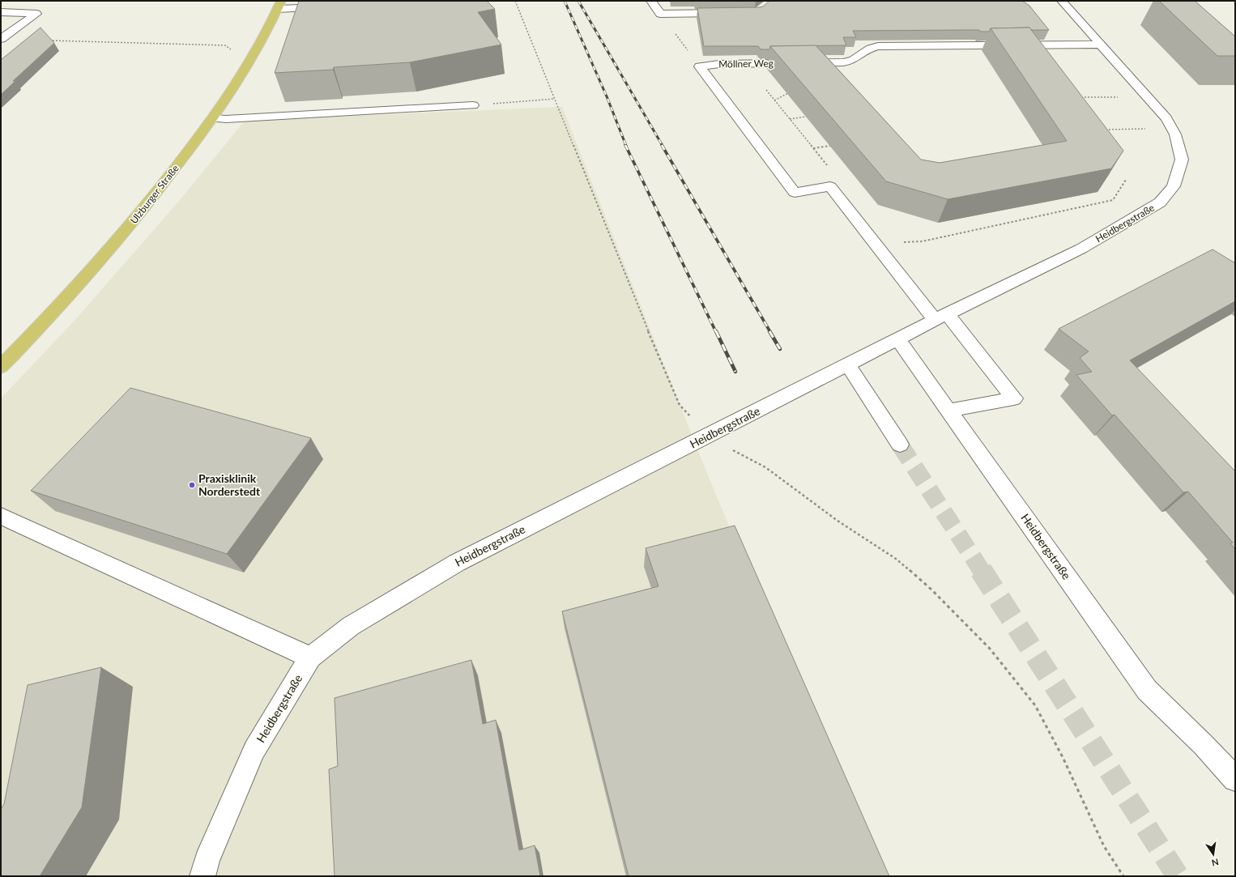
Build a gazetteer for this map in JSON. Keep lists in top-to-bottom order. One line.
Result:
{"streets":{"main road":["Ulzburger Straße"],"street":["Möllner Weg","Heidbergstraße"]},"crossings":[["Möllner Weg","Heidbergstraße"]],"places":["Praxisklinik Norderstedt"],"north":"bottom"}
